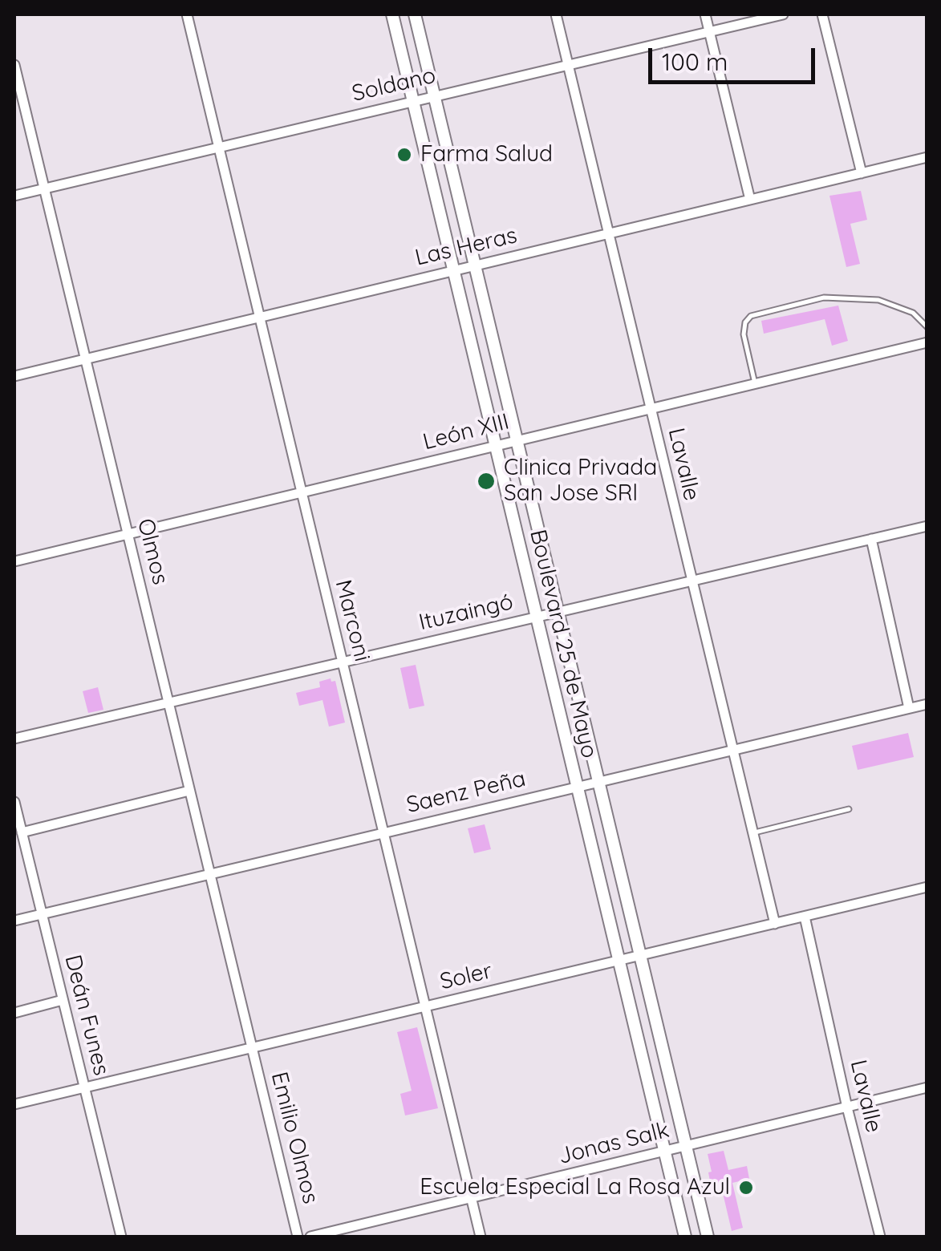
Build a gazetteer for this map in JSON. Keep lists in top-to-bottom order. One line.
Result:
{"streets":{"street":["Soldano","Las Heras","León XIII","Lavalle","Olmos","Ituzaingó","Marconi","Boulevard 25 de Mayo","Saenz Peña","Soler","Deán Funes","Emilio Olmos","Jonas Salk"]},"crossings":[["Soldano","Lavalle"],["Soldano","Olmos"],["Soldano","Marconi"],["Soldano","Boulevard 25 de Mayo"],["Las Heras","Lavalle"],["Las Heras","Olmos"],["Las Heras","Marconi"],["Las Heras","Boulevard 25 de Mayo"],["León XIII","Lavalle"],["León XIII","Olmos"],["León XIII","Marconi"],["León XIII","Boulevard 25 de Mayo"],["Lavalle","Ituzaingó"],["Lavalle","Saenz Peña"],["Lavalle","Soler"],["Lavalle","Jonas Salk"],["Olmos","Ituzaingó"],["Olmos","Saenz Peña"],["Olmos","Soler"],["Olmos","Emilio Olmos"],["Ituzaingó","Marconi"],["Ituzaingó","Boulevard 25 de Mayo"],["Marconi","Saenz Peña"],["Marconi","Soler"],["Marconi","Jonas Salk"],["Boulevard 25 de Mayo","Saenz Peña"],["Boulevard 25 de Mayo","Soler"],["Boulevard 25 de Mayo","Jonas Salk"],["Saenz Peña","Deán Funes"],["Soler","Deán Funes"],["Soler","Emilio Olmos"]],"places":["Farma Salud","Clinica Privada San Jose SRl","Escuela Especial La Rosa Azul"],"scale_bar":"100 m"}
